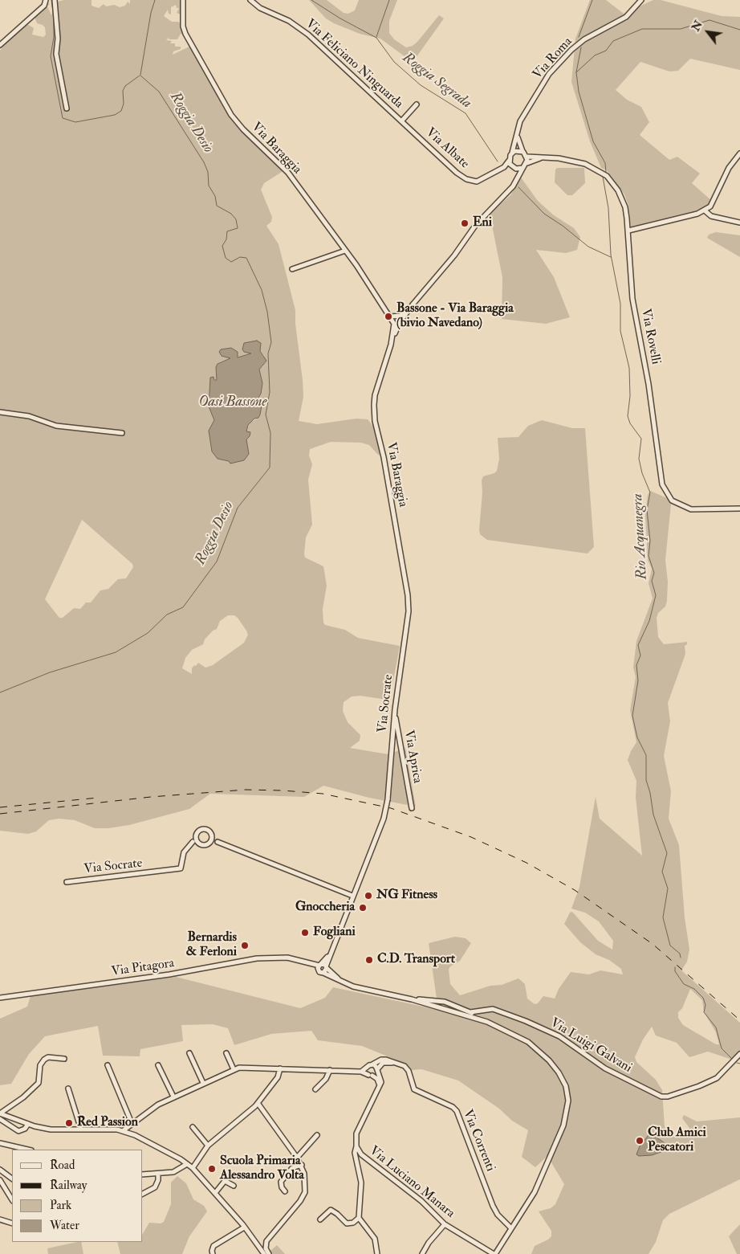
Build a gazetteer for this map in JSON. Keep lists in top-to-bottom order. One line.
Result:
{"streets":{"street":["Via Roma","Via Feliciano Ninguarda","Via Baraggia","Via Albate","Via Rovelli","Via Socrate","Via Aprica","Via Pitagora","Via Luigi Galvani","Via Correnti","Via Luciano Manara"]},"crossings":[["Via Roma","Via Baraggia"],["Via Roma","Via Albate"],["Via Roma","Via Rovelli"],["Via Feliciano Ninguarda","Via Albate"],["Via Baraggia","Via Albate"],["Via Baraggia","Via Rovelli"],["Via Baraggia","Via Socrate"],["Via Albate","Via Rovelli"],["Via Socrate","Via Aprica"]],"water":["Roggia Segrada","Roggia Desio","Oasi Bassone","Rio Acquanegra"],"places":["Eni","Bassone - Via Baraggia (bivio Navedano)","NG Fitness","Gnoccheria","Fogliani","Bernardis & Ferloni","C.D. Transport","Red Passion","Club Amici Pescatori","Scuola Primaria Alessandro Volta"],"legend":["Road","Railway","Park","Water"],"north":"top left"}
